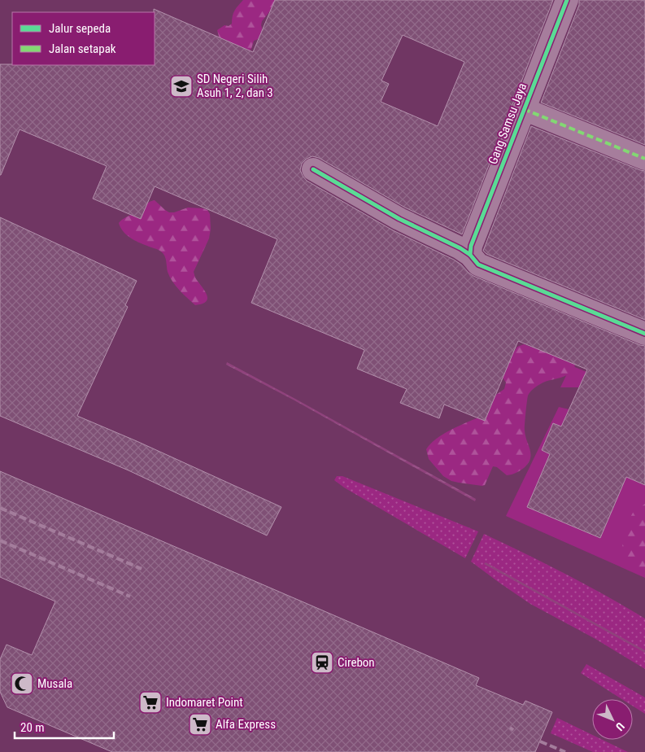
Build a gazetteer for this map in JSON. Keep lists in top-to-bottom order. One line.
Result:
{"streets":{"street":["Gang Samsu Jaya"]},"places":{"school or university":["SD Negeri Silih Asuh 1, 2, dan 3"],"station":["Cirebon"],"mosque":["Musala"],"supermarket":["Indomaret Point","Alfa Express"]},"legend":["Jalur sepeda","Jalan setapak"],"scale_bar":"20 m","north":"bottom right"}
